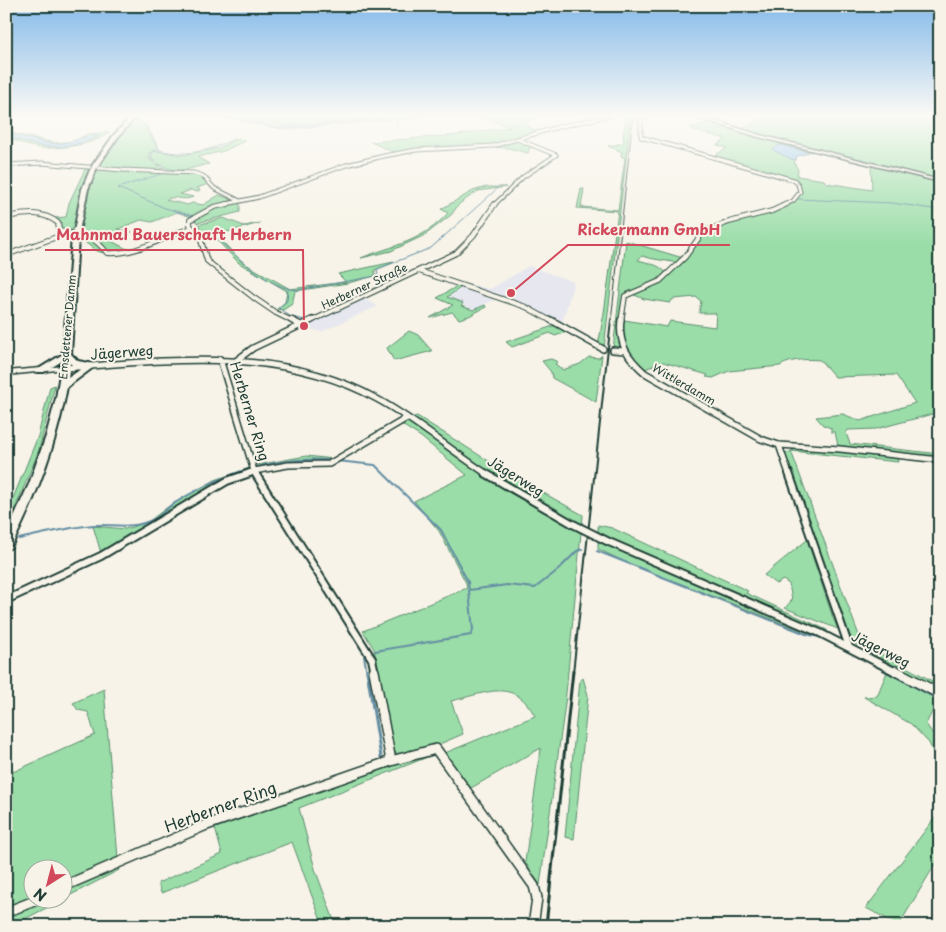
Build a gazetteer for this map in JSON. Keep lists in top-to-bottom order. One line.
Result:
{"streets":{"main road":["Emsdettener Damm"],"street":["Herberner Straße","Jägerweg","Wittlerdamm","Herberner Ring"]},"crossings":[["Herberner Straße","Jägerweg"],["Emsdettener Damm","Jägerweg"],["Jägerweg","Herberner Ring"]],"places":["Rickermann GmbH","Mahnmal Bauerschaft Herbern"],"north":"bottom left"}
